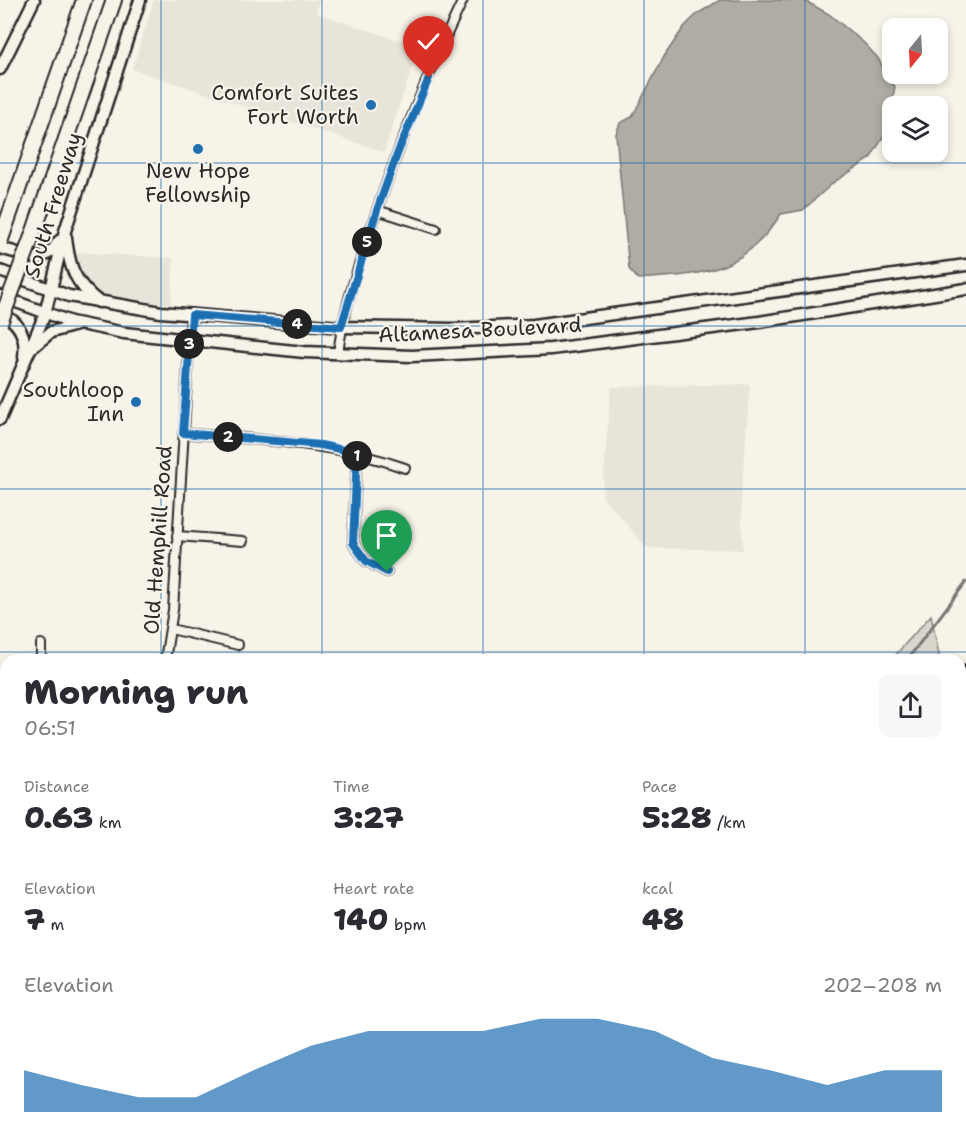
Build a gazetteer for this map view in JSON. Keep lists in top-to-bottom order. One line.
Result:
{"streets":{"highway":["South Freeway"],"main road":["Altamesa Boulevard"],"street":["Old Hemphill Road"]},"crossings":[["South Freeway","Altamesa Boulevard"],["Altamesa Boulevard","Old Hemphill Road"]],"places":["Comfort Suites Fort Worth","New Hope Fellowship","Southloop Inn"],"north":"bottom","page":{"pins":["5","4","3","2","1"],"heading":["Morning run","06:51"],"stats":[["Distance","0.63 km"],["Time","3:27"],["Pace","5:28 /km"],["Elevation","7 m"],["Heart rate","140 bpm"],["kcal","48"]],"chart":["Elevation","202–208 m"]}}
